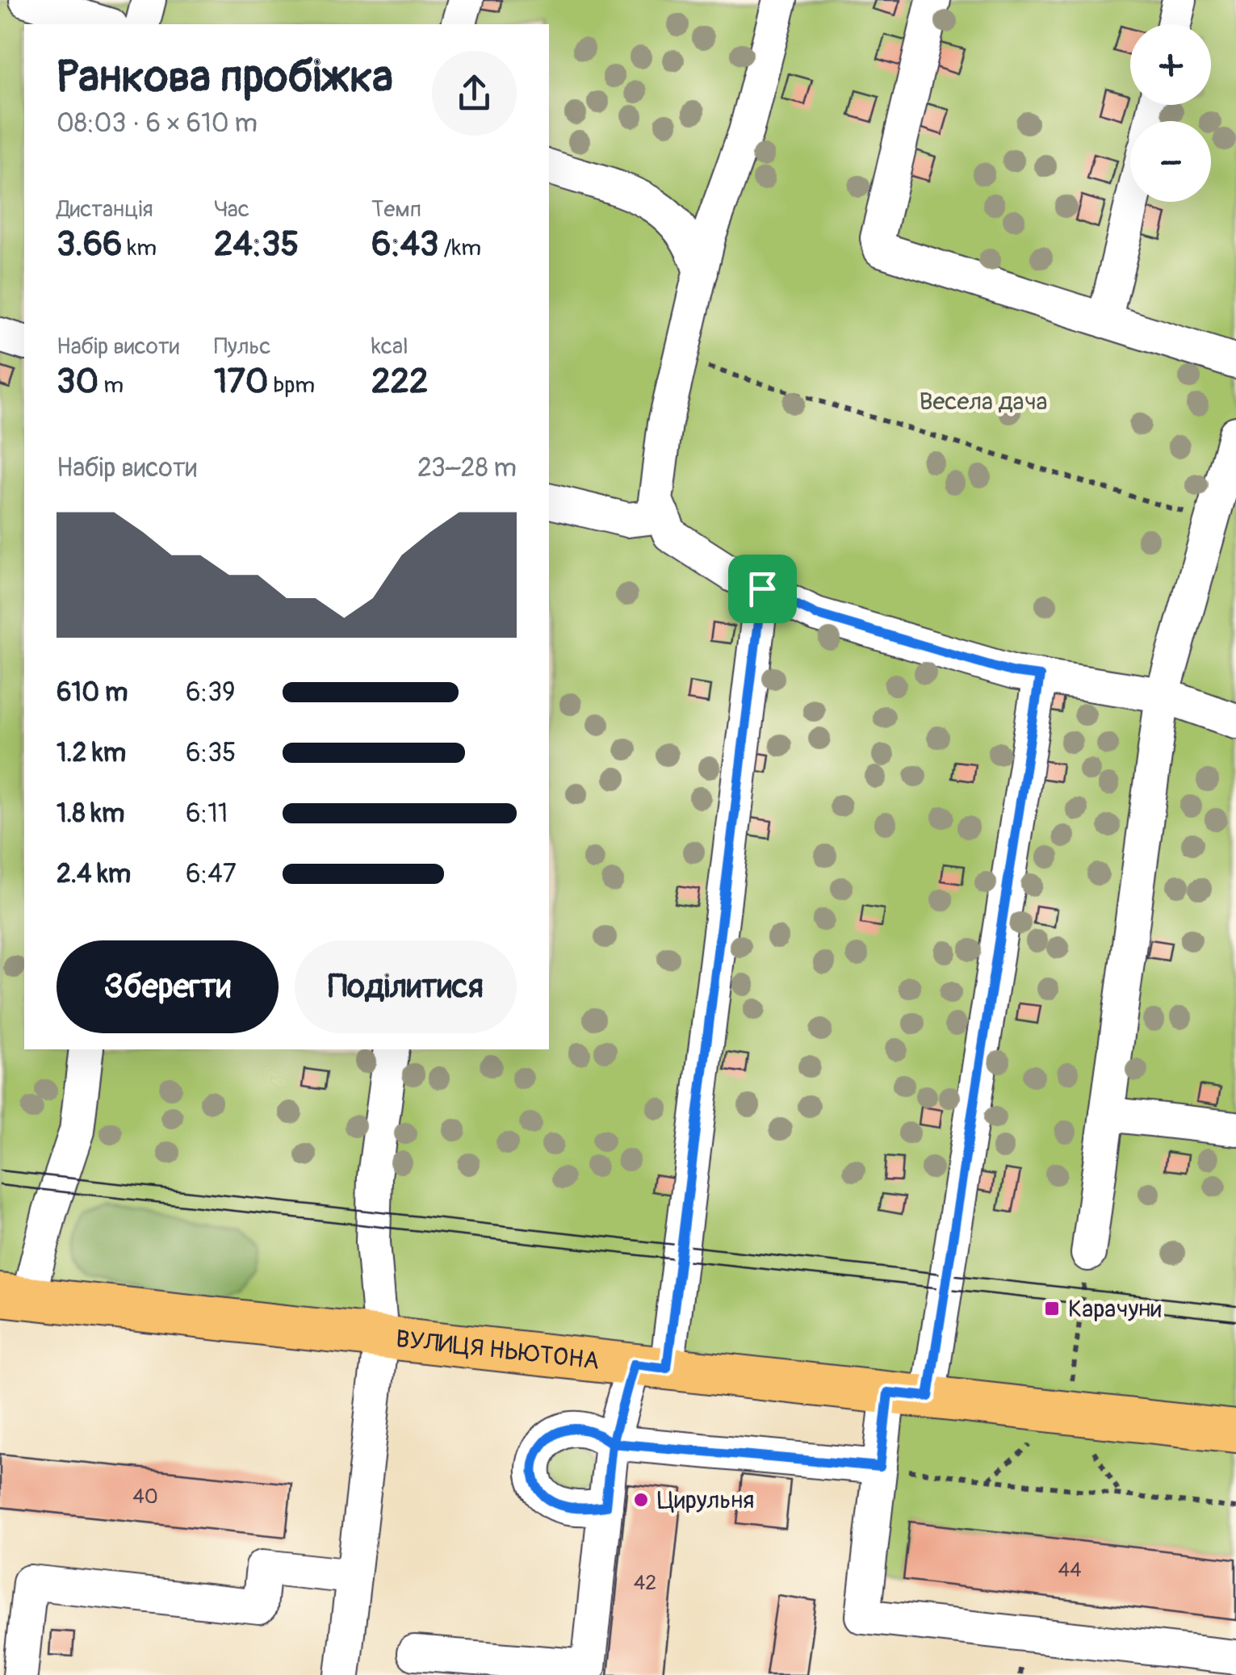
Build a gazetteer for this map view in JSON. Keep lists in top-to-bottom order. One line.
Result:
{"streets":{"main road":["ВУЛИЦЯ НЬЮТОНА"]},"parks":["Весела дача"],"places":{"transit":["Карачуни"],"other":["Цирульня"]},"house_numbers":["40","44","42"],"page":{"map_buttons":["+","−"],"heading":["Ранкова пробіжка","08:03 · 6 × 610 m"],"stats":[["Дистанція","3.66 km"],["Час","24:35"],["Темп","6:43 /km"],["Набір висоти","30 m"],["Пульс","170 bpm"],["kcal","222"]],"chart":["Набір висоти","23–28 m"],"list":[{"name":"610 m","note":"6:39"},{"name":"1.2 km","note":"6:35"},{"name":"1.8 km","note":"6:11"},{"name":"2.4 km","note":"6:47"}],"buttons":["Зберегти","Поділитися"]}}
